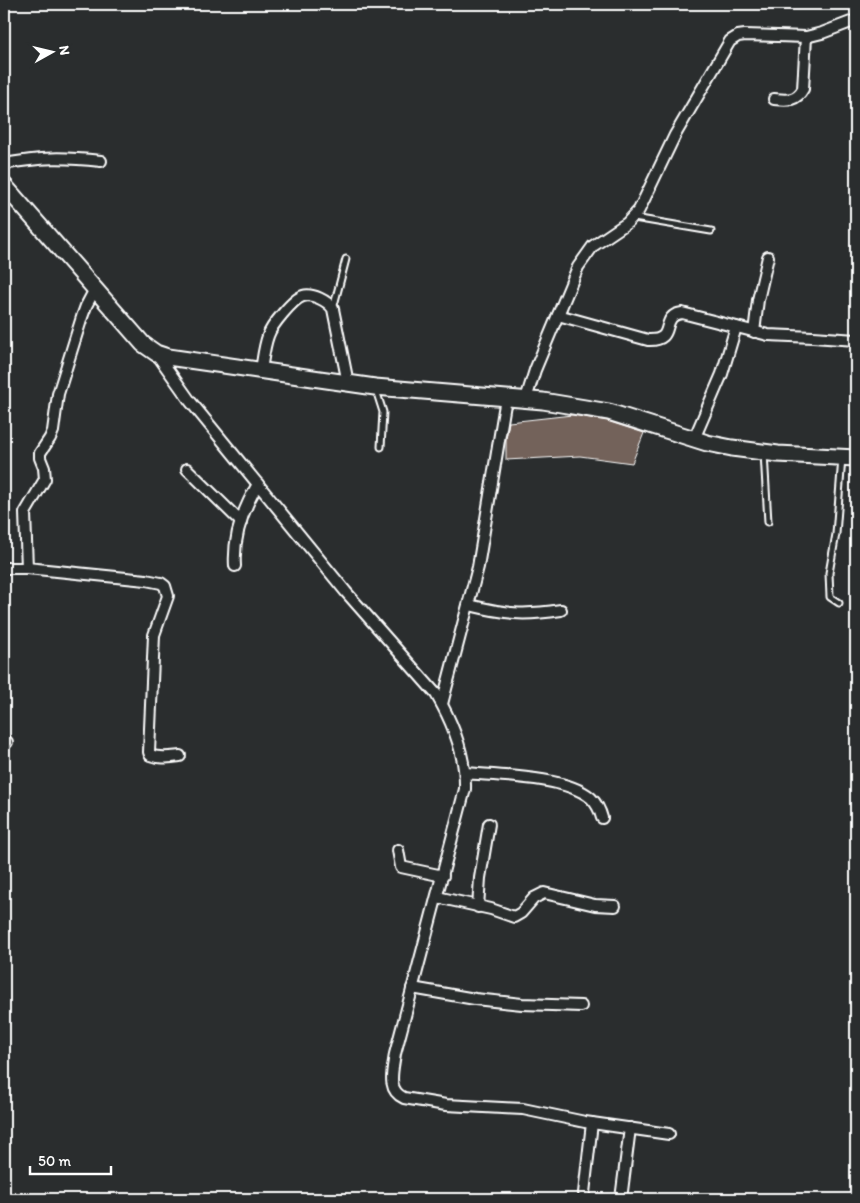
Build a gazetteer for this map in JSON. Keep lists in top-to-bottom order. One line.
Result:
{"scale_bar":"50 m","north":"right"}
